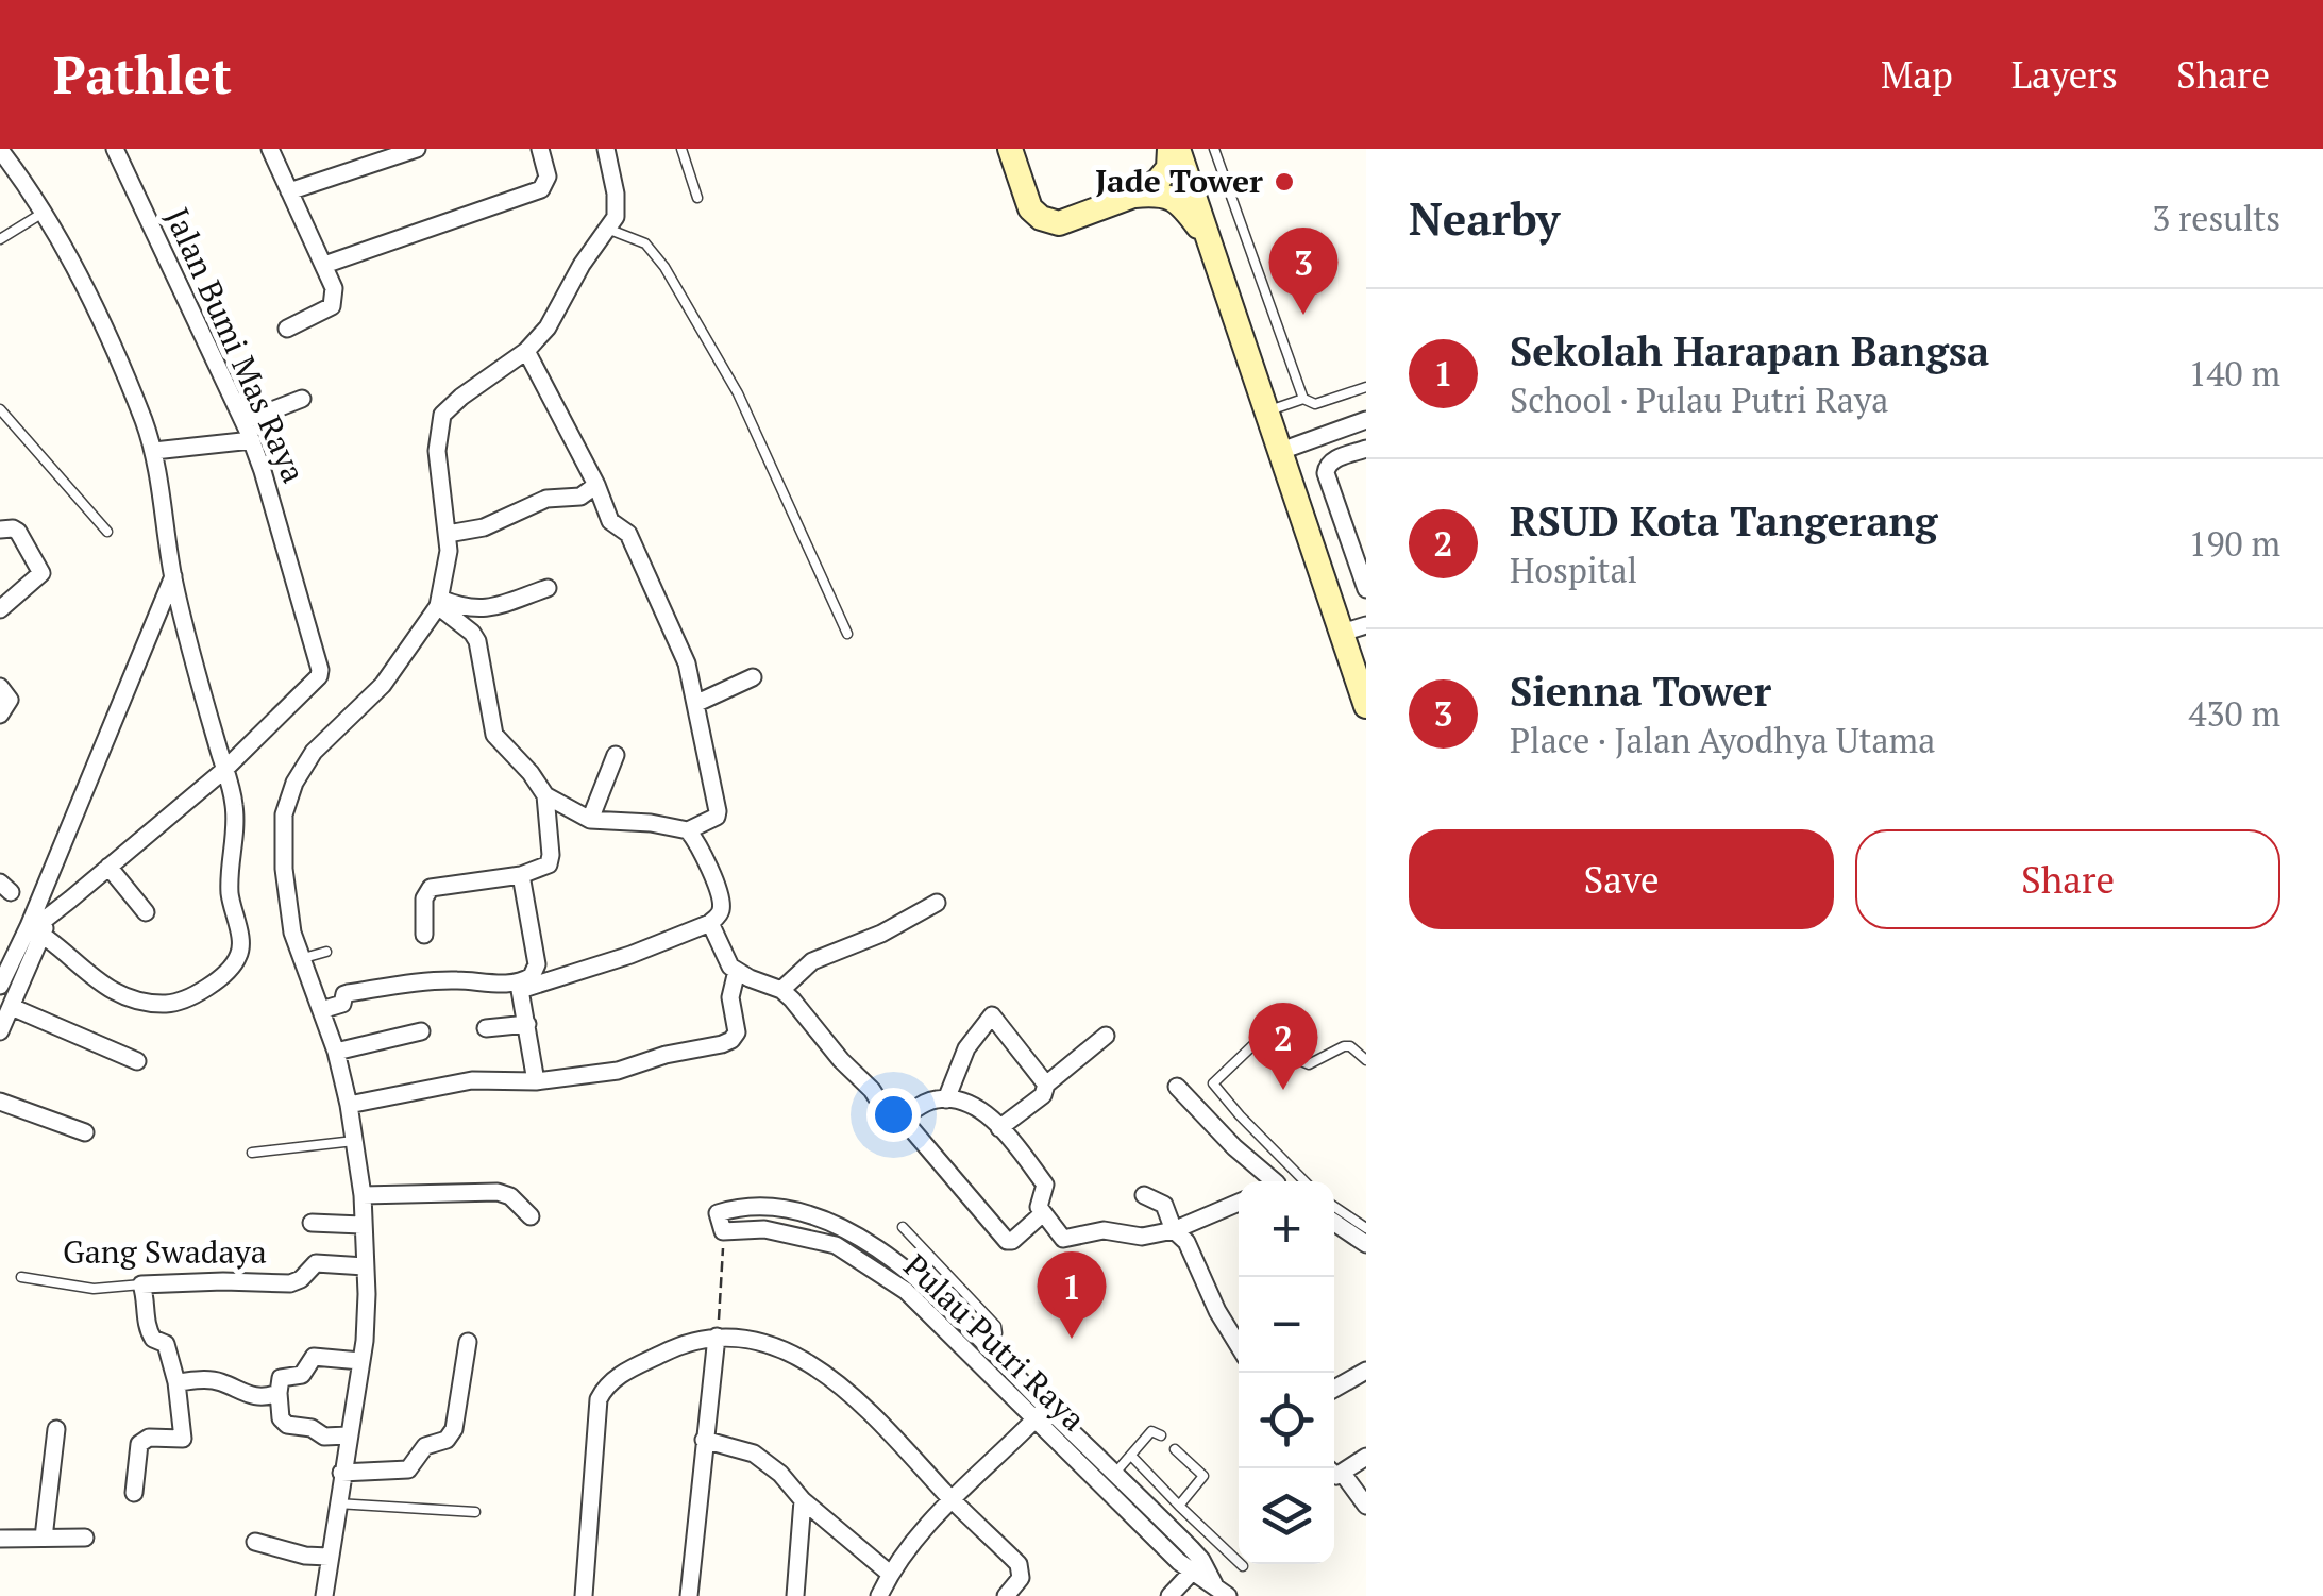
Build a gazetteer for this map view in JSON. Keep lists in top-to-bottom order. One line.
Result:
{"streets":{"street":["Jalan Bumi Mas Raya","Gang Swadaya","Pulau Putri Raya"]},"places":["Jade Tower"],"page":{"header":"Pathlet","nav":["Map","Layers","Share"],"heading":["Nearby","3 results"],"pins":["3","2","1"],"list":[{"mark":"1","name":"Sekolah Harapan Bangsa","note":"School · Pulau Putri Raya","value":"140 m"},{"mark":"2","name":"RSUD Kota Tangerang","note":"Hospital","value":"190 m"},{"mark":"3","name":"Sienna Tower","note":"Place · Jalan Ayodhya Utama","value":"430 m"}],"buttons":["Save","Share"],"map_buttons":["+","−"]}}
